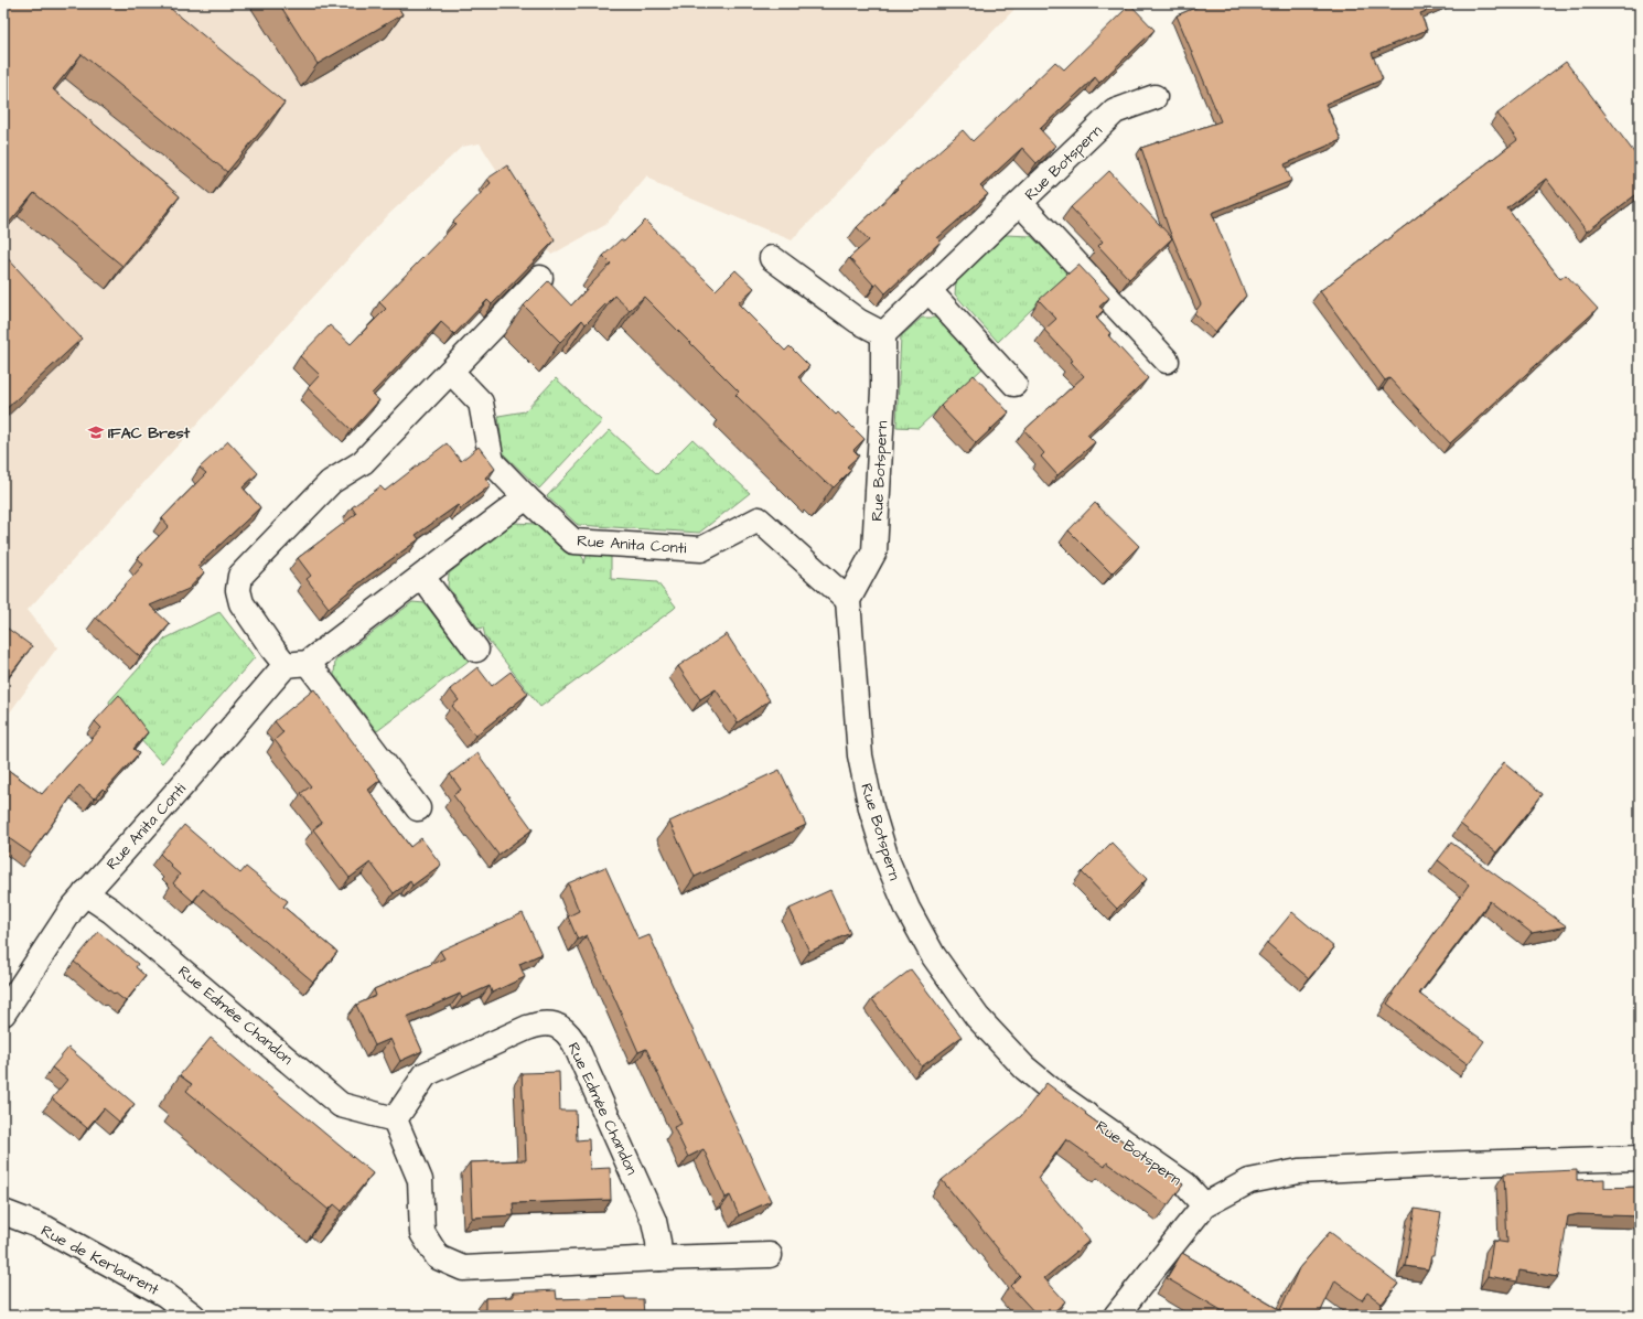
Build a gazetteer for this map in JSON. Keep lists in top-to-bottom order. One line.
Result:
{"streets":{"street":["Rue Botspern","Rue Anita Conti","Rue Edmée Chandon","Rue de Kerlaurent"]},"crossings":[["Rue Botspern","Rue Anita Conti"],["Rue Anita Conti","Rue Edmée Chandon"]],"places":{"school or university":["IFAC Brest"]}}
